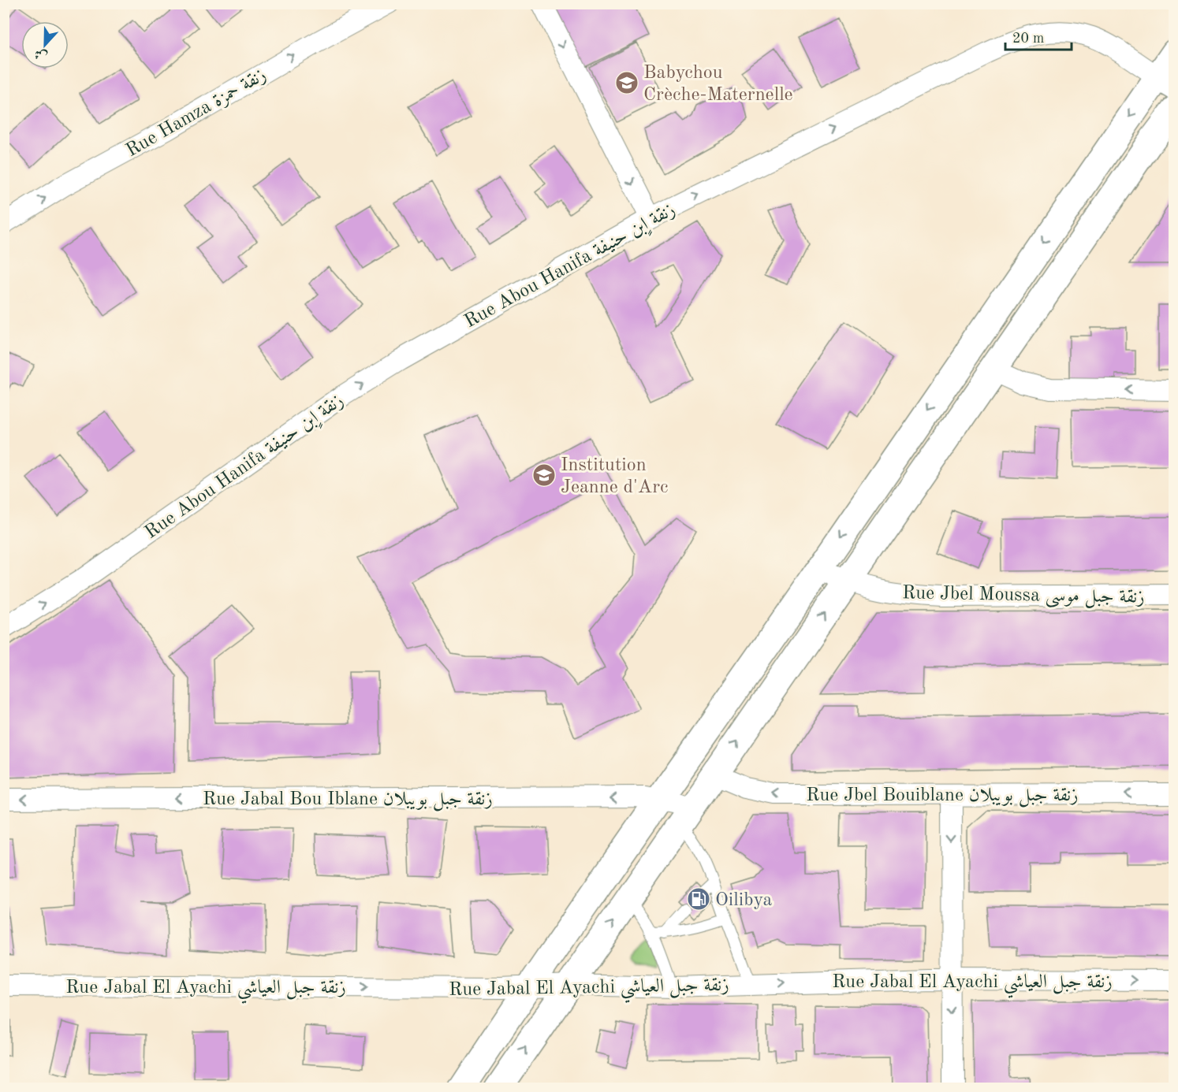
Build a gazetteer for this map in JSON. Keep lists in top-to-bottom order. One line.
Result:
{"streets":{"street":["Rue Hamza زنقة حمزة","Rue Abou Hanifa زنقة اٍبن حنيفة","Rue Jbel Moussa زنقة جبل موسى","Rue Jbel Bouiblane زنقة جبل بويبلان","Rue Jabal Bou Iblane زنقة جبل بويبلان","Rue Jabal El Ayachi زنقة جبل العياشي"]},"one_way":["Rue Hamza زنقة حمزة","Rue Abou Hanifa زنقة اٍبن حنيفة","Rue Jbel Bouiblane زنقة جبل بويبلان","Rue Jabal Bou Iblane زنقة جبل بويبلان","Rue Jabal El Ayachi زنقة جبل العياشي"],"places":{"school or university":["Babychou Crèche-Maternelle","Institution Jeanne d'Arc"],"fuel station":["Oilibya"]},"scale_bar":"20 m","north":"bottom"}
